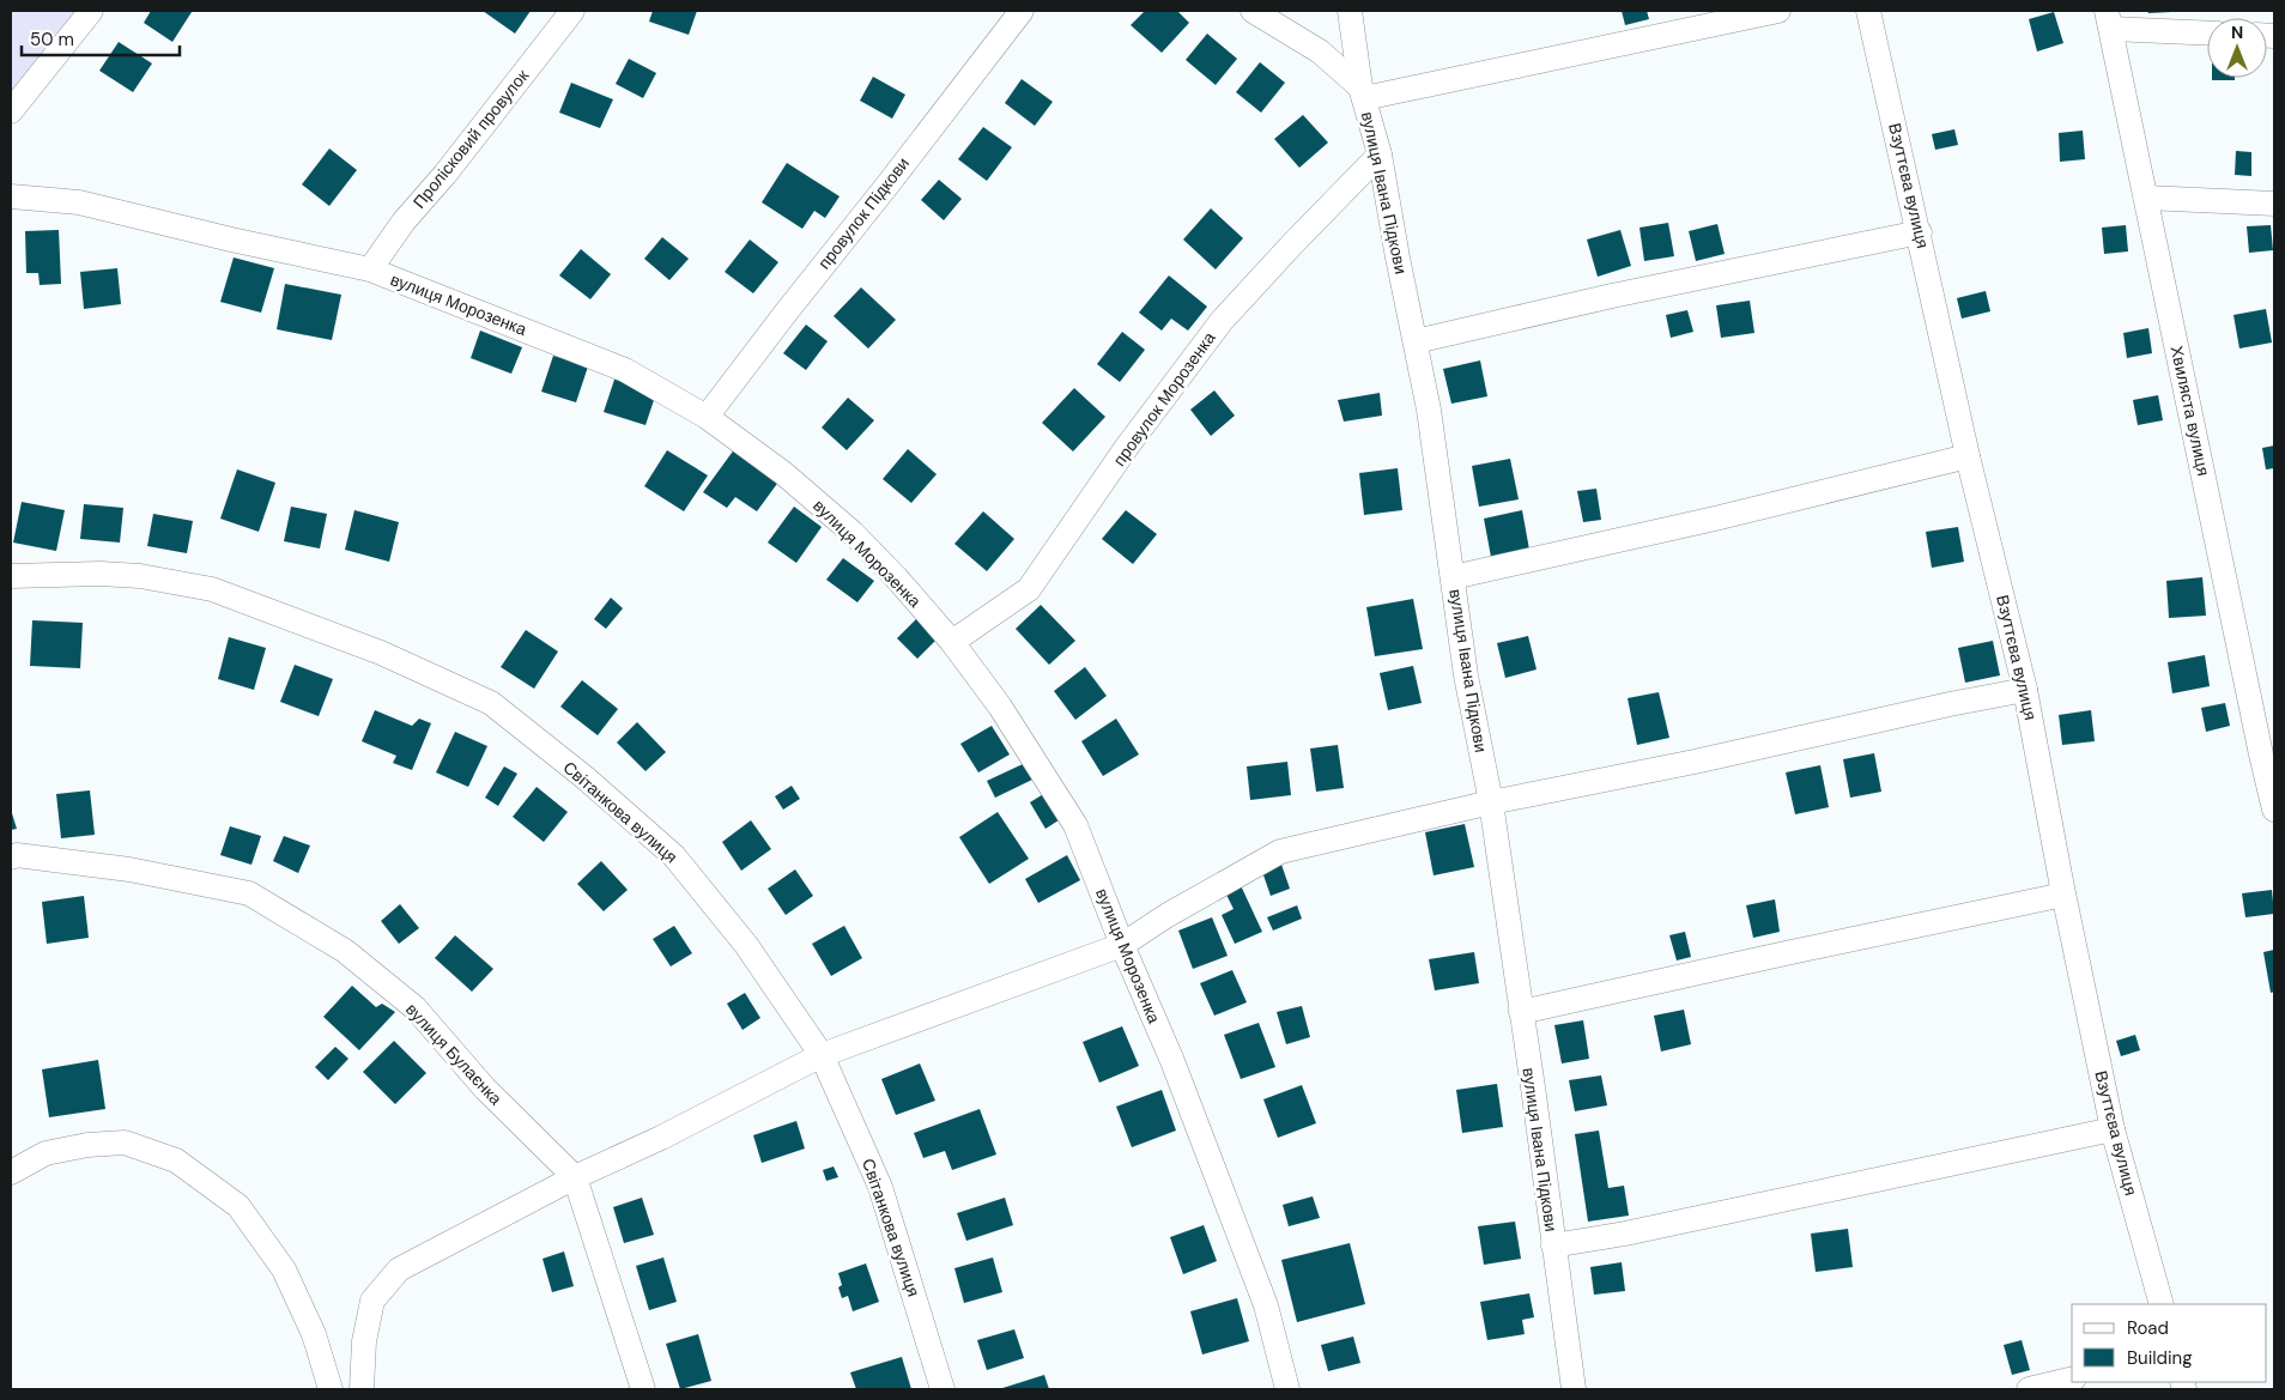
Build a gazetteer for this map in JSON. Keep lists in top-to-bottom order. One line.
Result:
{"streets":{"street":["Пролісковий провулок","Взуттєва вулиця","вулиця Івана Підкови","провулок Підкови","вулиця Морозенка","провулок Морозенка","Хвиляста вулиця","Світанкова вулиця","вулиця Булаєнка"]},"crossings":[["Пролісковий провулок","вулиця Морозенка"],["вулиця Івана Підкови","провулок Морозенка"],["провулок Підкови","вулиця Морозенка"],["вулиця Морозенка","провулок Морозенка"]],"legend":["Road","Building"],"scale_bar":"50 m","north":"top"}
